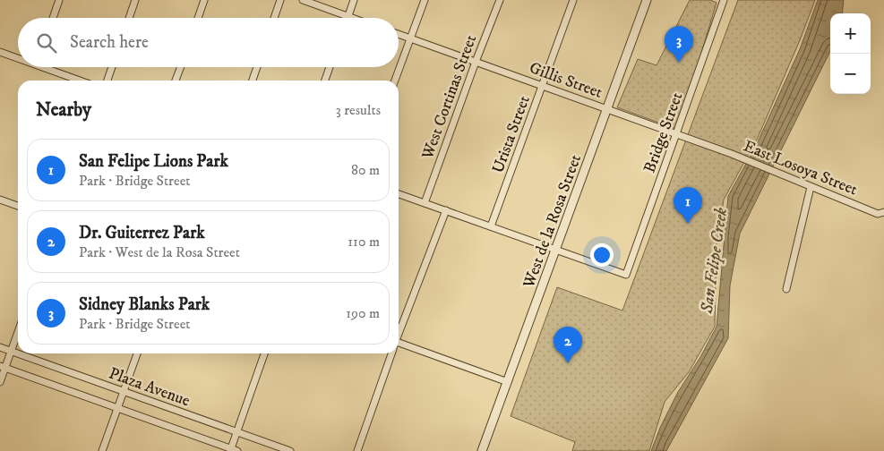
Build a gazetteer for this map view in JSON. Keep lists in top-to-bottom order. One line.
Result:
{"streets":{"street":["Gillis Street","West Cortinas Street","Bridge Street","Urista Street","East Losoya Street","West de la Rosa Street","Plaza Avenue"]},"crossings":[["Gillis Street","West Cortinas Street"],["Gillis Street","Bridge Street"],["Gillis Street","Urista Street"],["Gillis Street","East Losoya Street"],["Gillis Street","West de la Rosa Street"],["Bridge Street","West de la Rosa Street"]],"water":["San Felipe Creek"],"page":{"map_buttons":["+","−"],"search":"Search here","pins":["3","1","2"],"heading":["Nearby","3 results"],"list":[{"mark":"1","name":"San Felipe Lions Park","note":"Park · Bridge Street","value":"80 m"},{"mark":"2","name":"Dr. Guiterrez Park","note":"Park · West de la Rosa Street","value":"110 m"},{"mark":"3","name":"Sidney Blanks Park","note":"Park · Bridge Street","value":"190 m"}]}}
